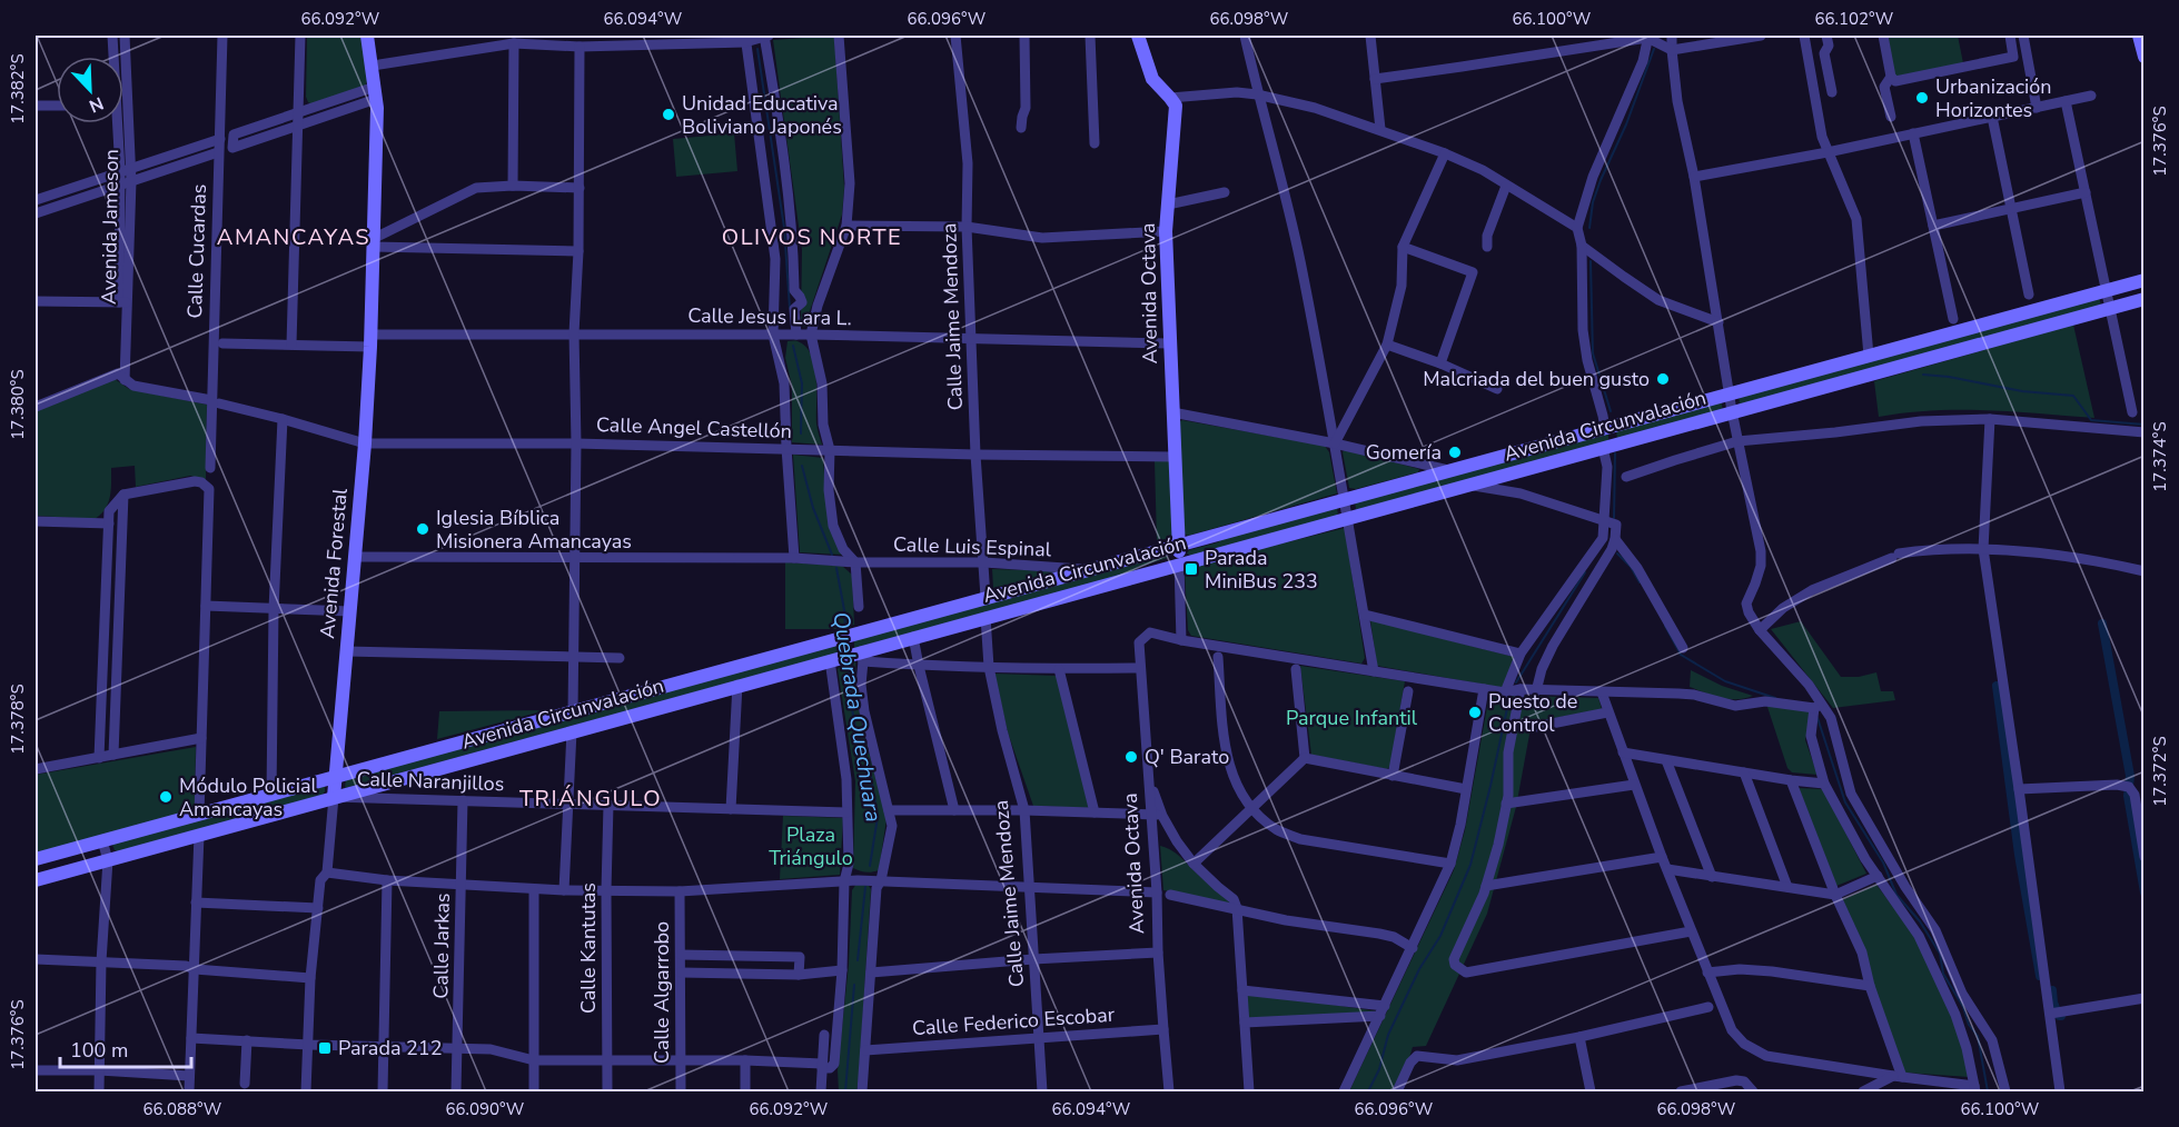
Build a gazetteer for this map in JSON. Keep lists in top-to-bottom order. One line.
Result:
{"streets":{"main road":["Avenida Octava","Avenida Circunvalación","Avenida Forestal"],"street":["Avenida Jameson","Calle Cucardas","Calle Jesus Lara L.","Calle Jaime Mendoza","Calle Angel Castellón","Calle Luis Espinal","Calle Naranjillos","Calle Jarkas","Calle Kantutas","Calle Algarrobo","Calle Federico Escobar"]},"crossings":[["Avenida Jameson","Calle Angel Castellón"],["Calle Cucardas","Calle Angel Castellón"],["Avenida Octava","Calle Jesus Lara L."],["Avenida Octava","Avenida Circunvalación"],["Avenida Octava","Calle Angel Castellón"],["Avenida Octava","Calle Federico Escobar"],["Calle Jesus Lara L.","Calle Jaime Mendoza"],["Calle Jesus Lara L.","Avenida Forestal"],["Calle Jaime Mendoza","Avenida Circunvalación"],["Calle Jaime Mendoza","Calle Angel Castellón"],["Calle Jaime Mendoza","Calle Luis Espinal"],["Calle Jaime Mendoza","Calle Federico Escobar"],["Avenida Circunvalación","Calle Luis Espinal"],["Avenida Circunvalación","Avenida Forestal"],["Avenida Circunvalación","Calle Naranjillos"],["Calle Angel Castellón","Avenida Forestal"],["Calle Luis Espinal","Avenida Forestal"],["Avenida Forestal","Calle Naranjillos"],["Calle Naranjillos","Calle Jarkas"],["Calle Naranjillos","Calle Kantutas"]],"districts":["AMANCAYAS","OLIVOS NORTE","TRIÁNGULO"],"water":["Quebrada Quechuara"],"parks":["Parque Infantil","Plaza Triángulo"],"places":{"other":["Urbanización Horizontes","Unidad Educativa Boliviano Japonés","Malcriada del buen gusto","Gomería","Iglesia Bíblica Misionera Amancayas","Puesto de Control","Q' Barato","Módulo Policial Amancayas"],"transit":["Parada MiniBus 233","Parada 212"]},"scale_bar":"100 m","north":"bottom right","coordinates":["66.092°W","66.094°W","66.096°W","66.098°W","66.100°W","66.102°W","17.382°S","17.376°S","17.380°S","17.374°S","17.378°S","17.372°S","66.088°W","66.090°W"]}
